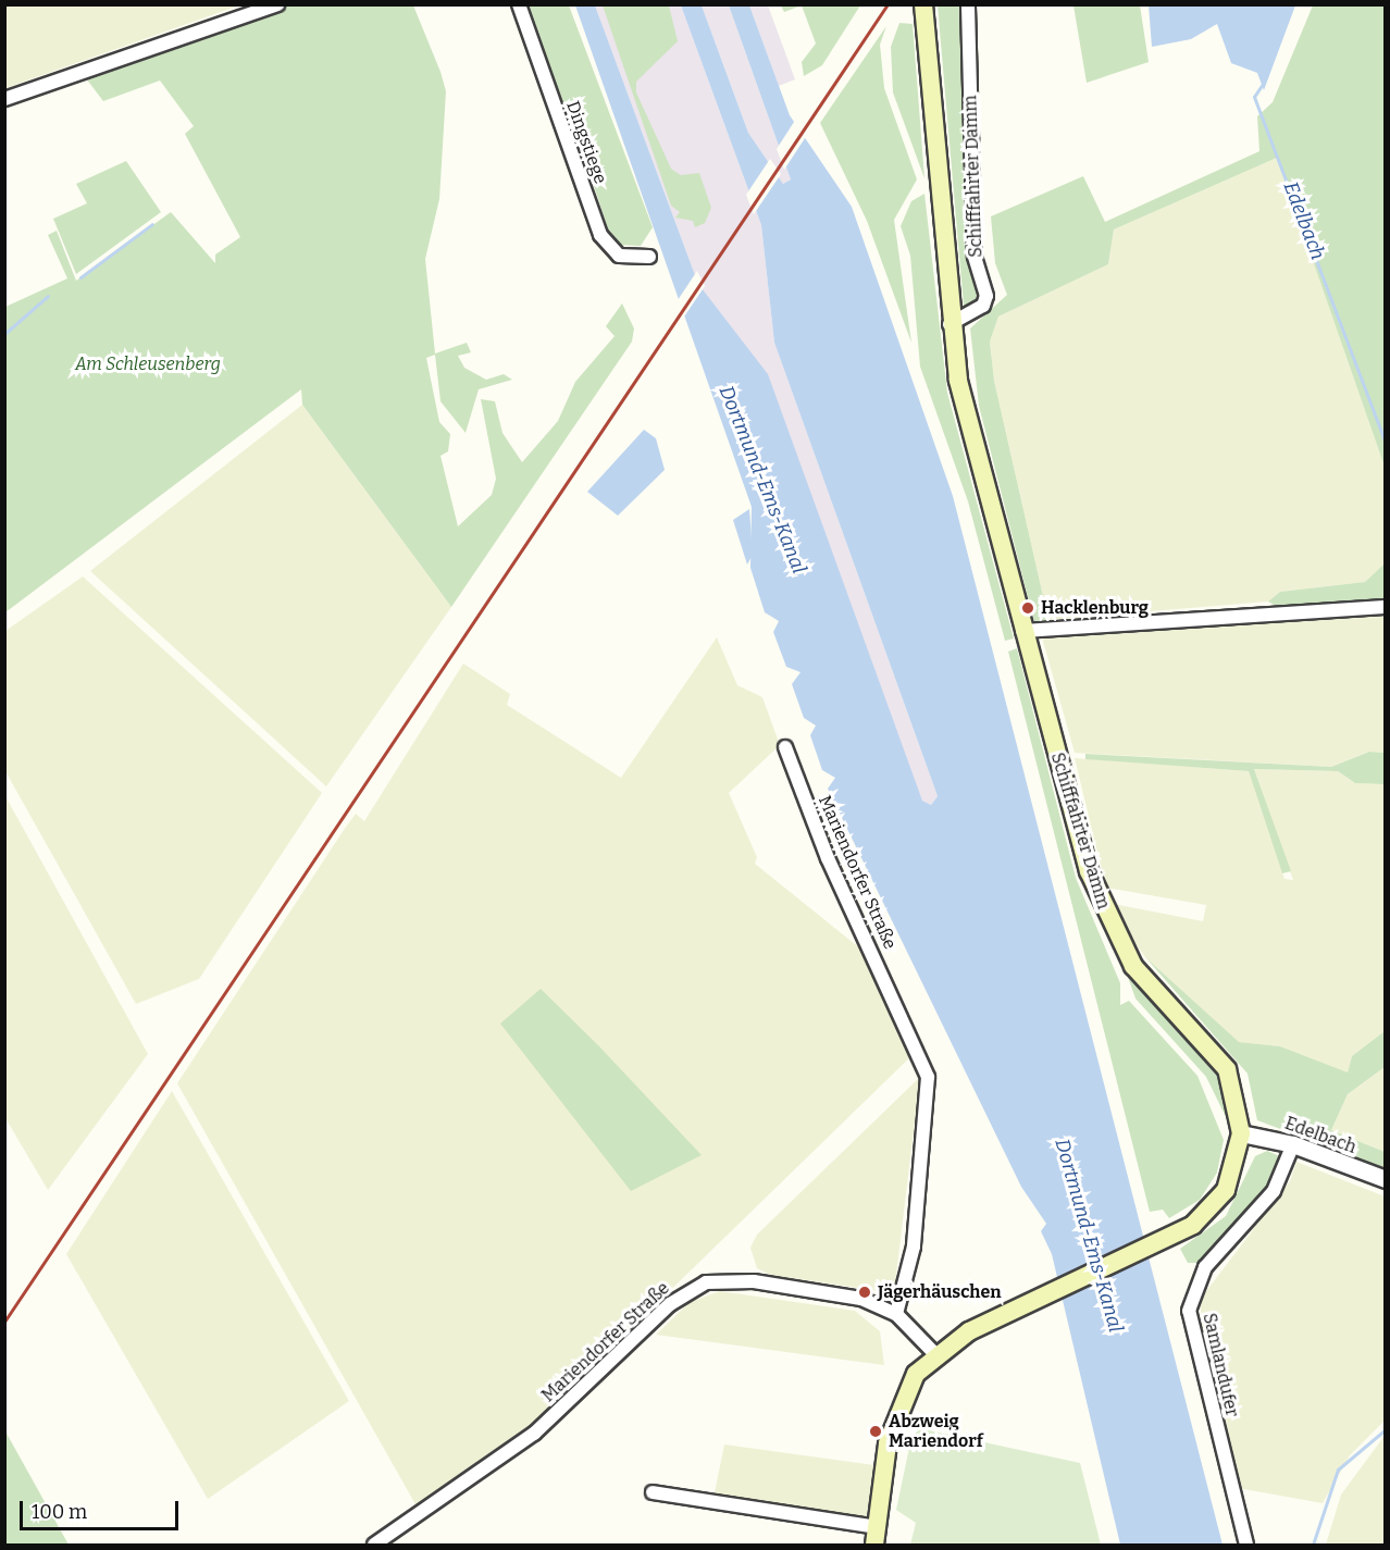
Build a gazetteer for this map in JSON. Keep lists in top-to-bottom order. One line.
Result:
{"streets":{"main road":["Schifffahrter Damm"],"street":["Dingstiege","Mariendorfer Straße","Edelbach","Samlandufer"]},"crossings":[["Schifffahrter Damm","Mariendorfer Straße"],["Schifffahrter Damm","Edelbach"],["Edelbach","Samlandufer"]],"water":["Edelbach","Dortmund-Ems-Kanal"],"parks":["Am Schleusenberg"],"places":["Hacklenburg","Jägerhäuschen","Abzweig Mariendorf"],"scale_bar":"100 m"}
